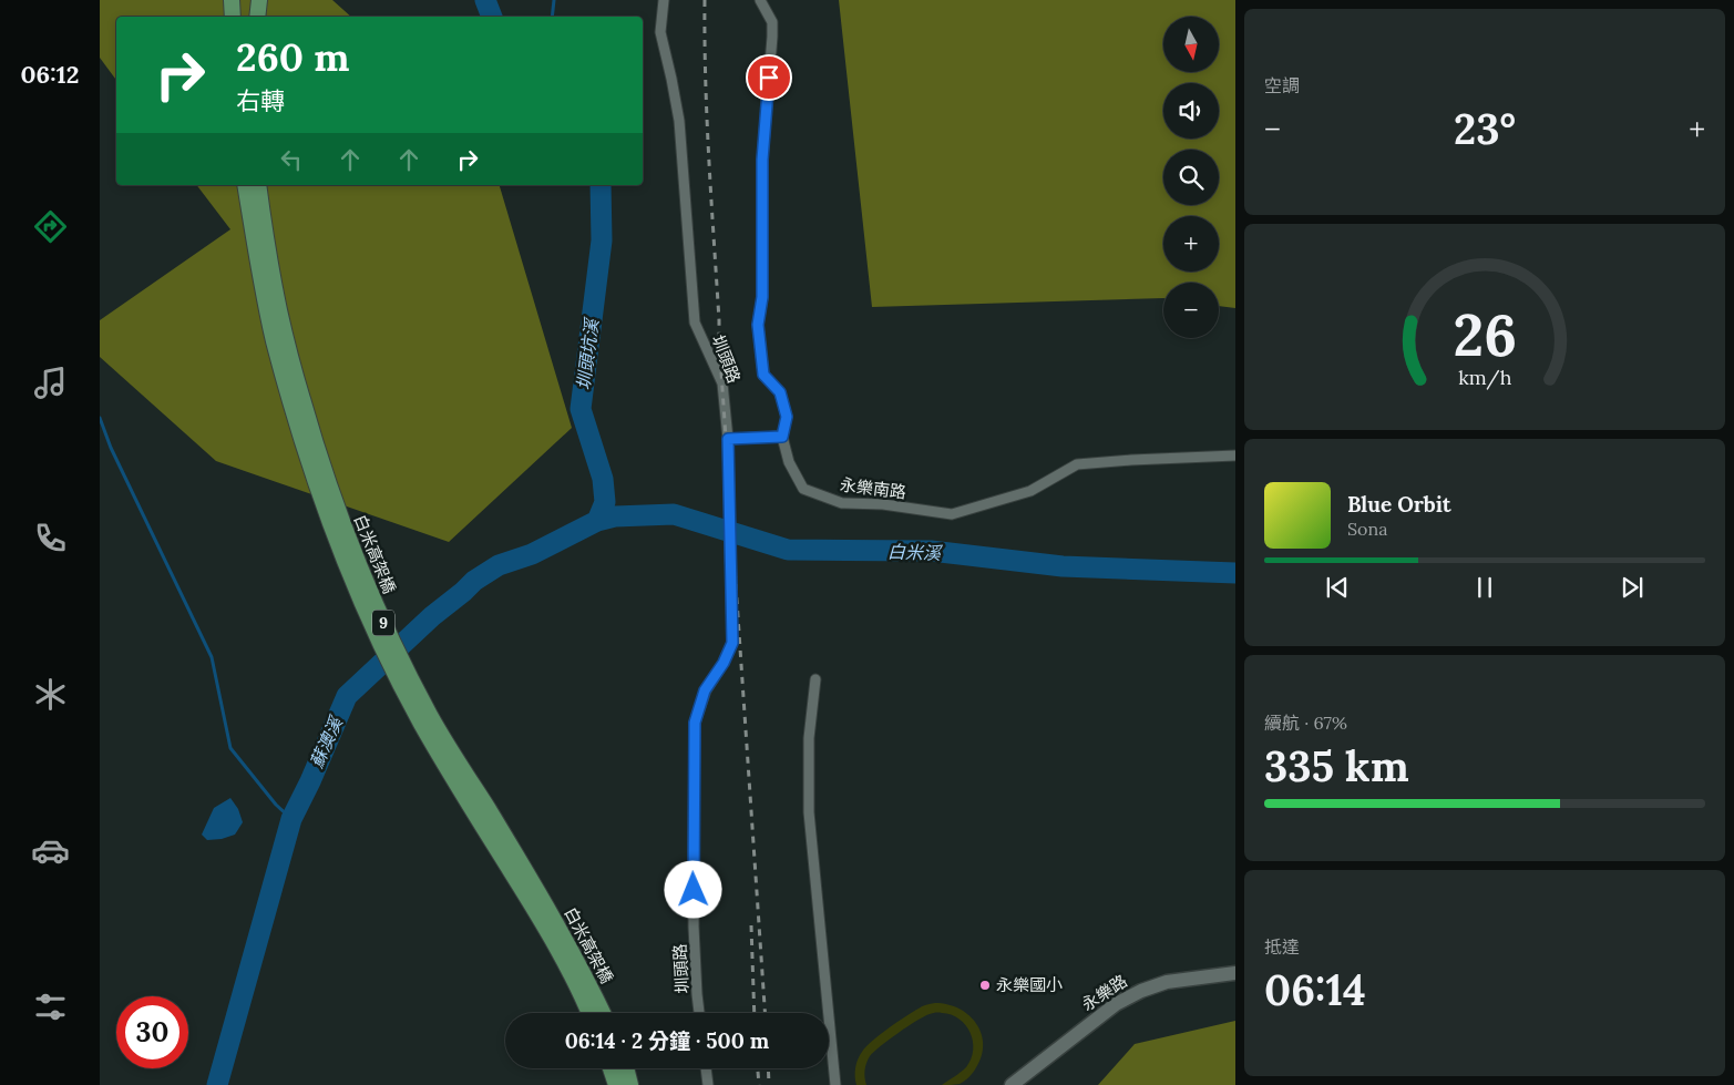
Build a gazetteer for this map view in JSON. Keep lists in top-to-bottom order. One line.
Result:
{"streets":{"main road":["白米高架橋","9"],"street":["圳頭路","永樂南路","永樂路"]},"water":["圳頭坑溪","白米溪","蘇澳溪"],"places":["永樂國小"],"north":"bottom","page":{"tabs":"06:12","tile":["空調",["續航 · 67%","335 km"],["抵達","06:14"]],"map_buttons":["+","−"],"turn":["260 m","右轉"],"heat":["−","23°","+"],"song":["Blue Orbit","Sona"],"limit":"30","trip":"06:14 · 2 分鐘 · 500 m","gauge":["26","km/h"]}}
